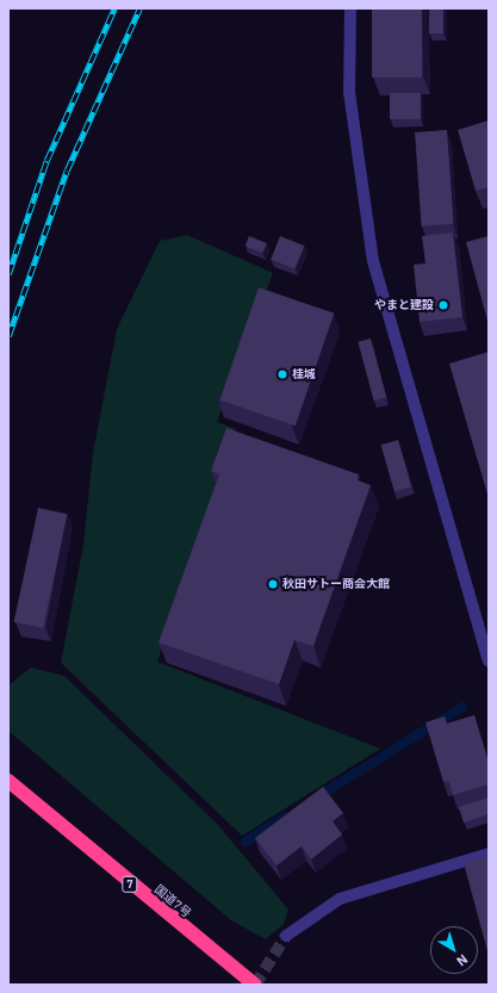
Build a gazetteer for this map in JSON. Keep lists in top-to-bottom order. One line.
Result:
{"streets":{"highway":["7","国道7号"]},"places":["やまと建設","桂城","秋田サトー商会大館"],"north":"bottom right"}
